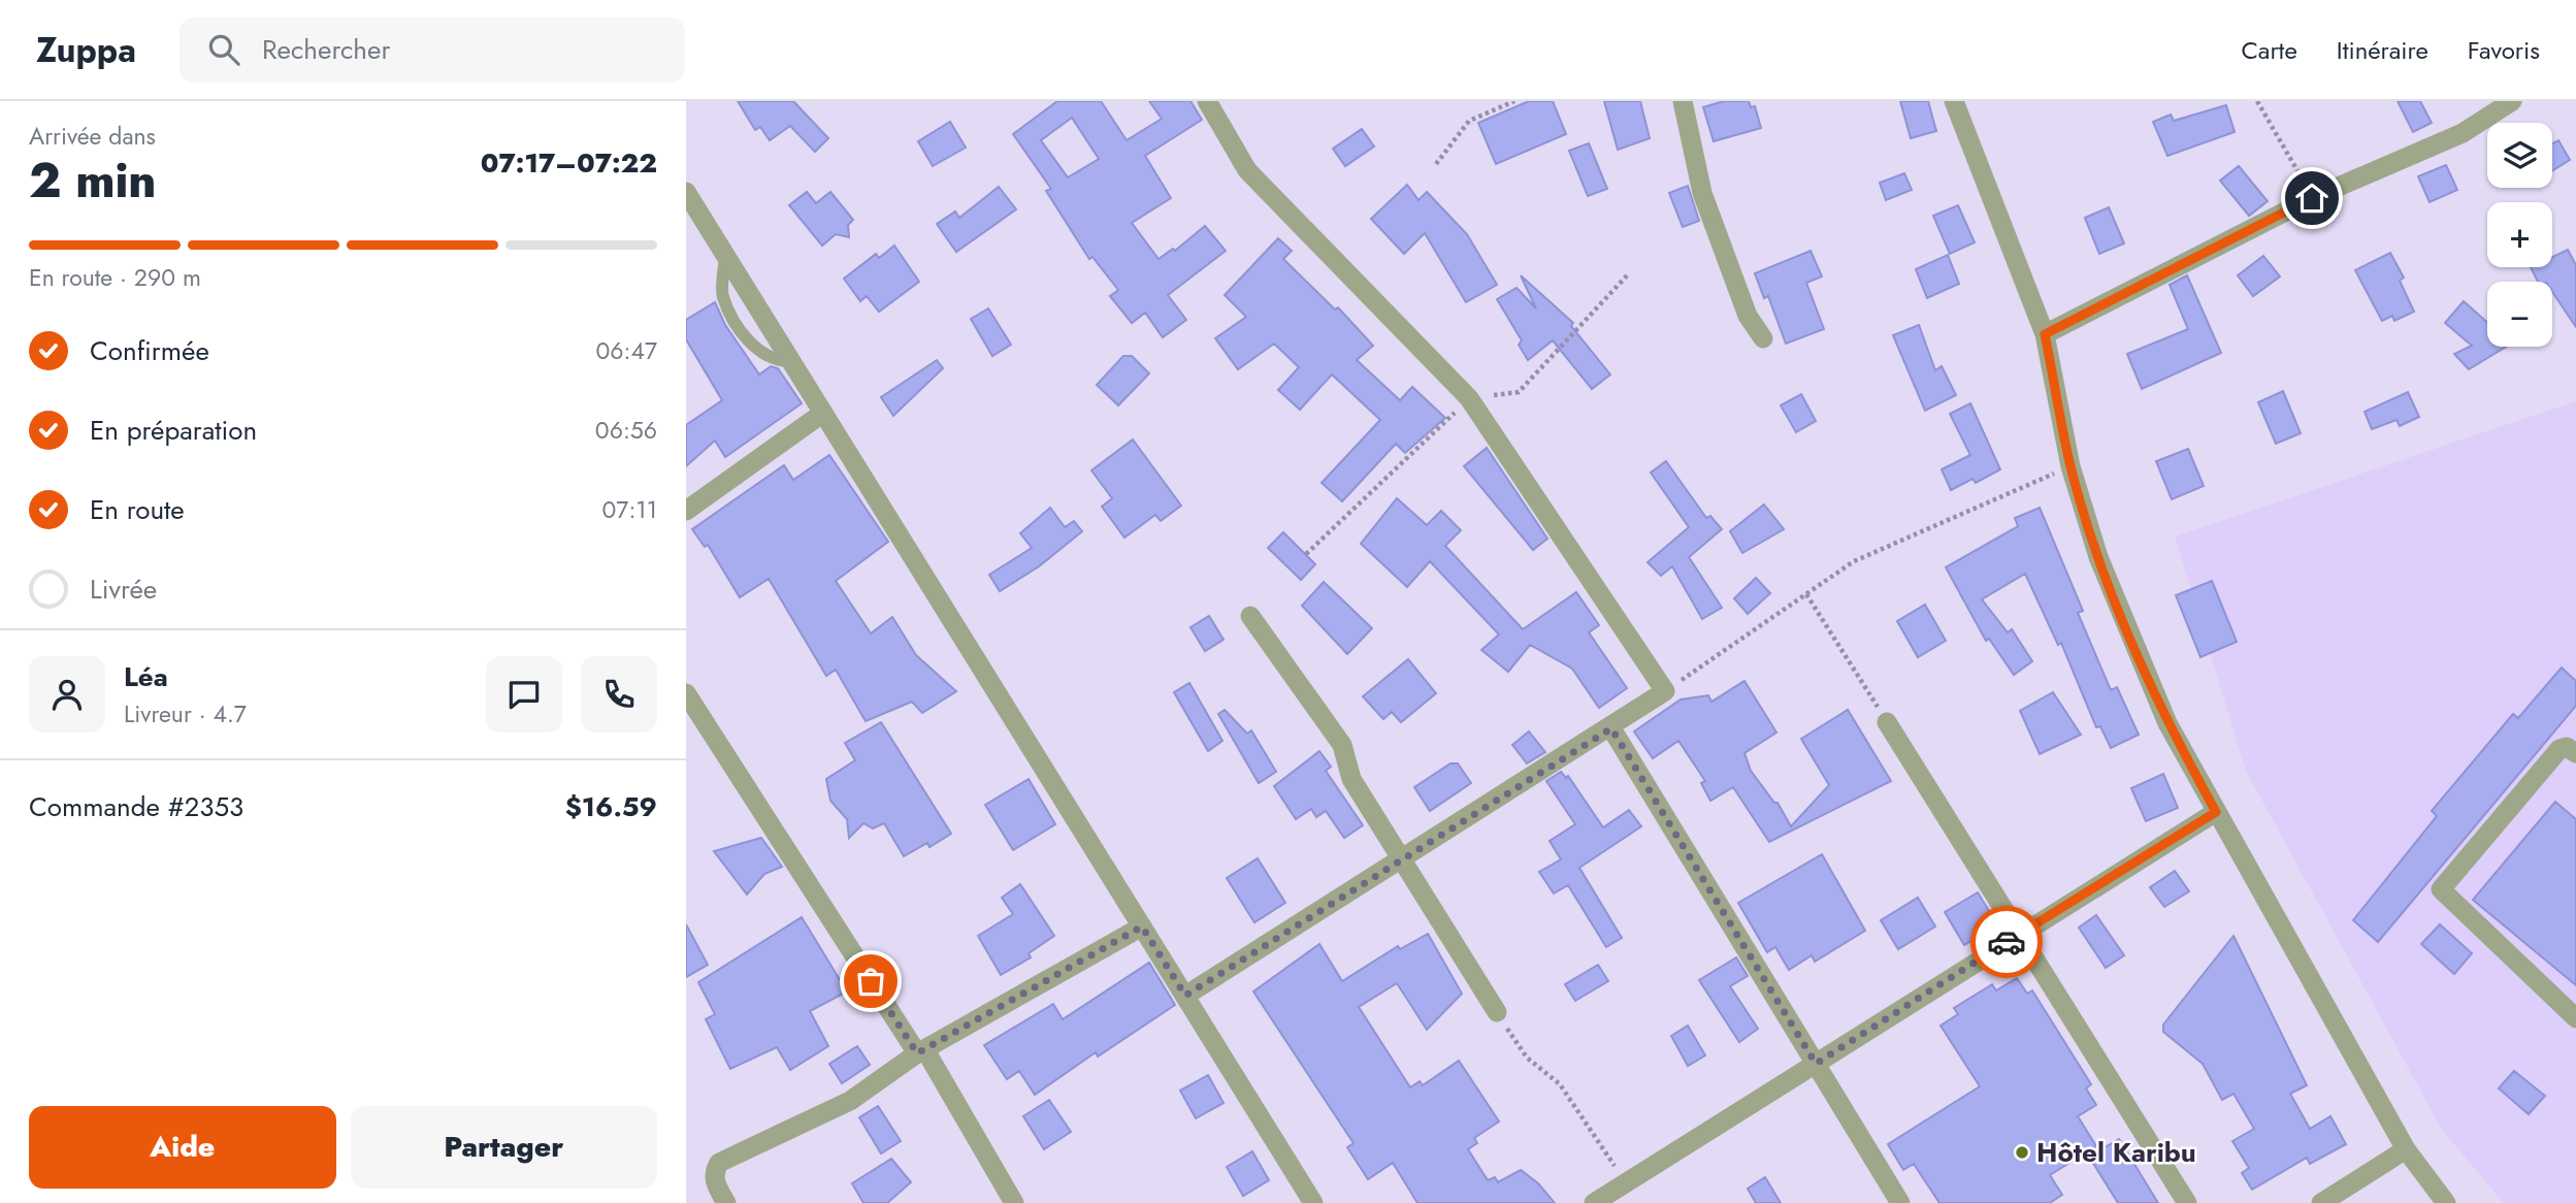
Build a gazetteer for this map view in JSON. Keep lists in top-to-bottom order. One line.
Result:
{"places":["Hôtel Karibu"],"page":{"header":"Zuppa","search":"Rechercher","nav":["Carte","Itinéraire","Favoris"],"heading":["2 min","Arrivée dans","07:17–07:22"],"panel":["Léa","Livreur · 4.7","Commande #2353","$16.59"],"map_buttons":["+","−"],"bar":"En route · 290 m","list":[["Confirmée","06:47"],["En préparation","06:56"],["En route","07:11"],"Livrée"],"buttons":["Aide","Partager"]}}
